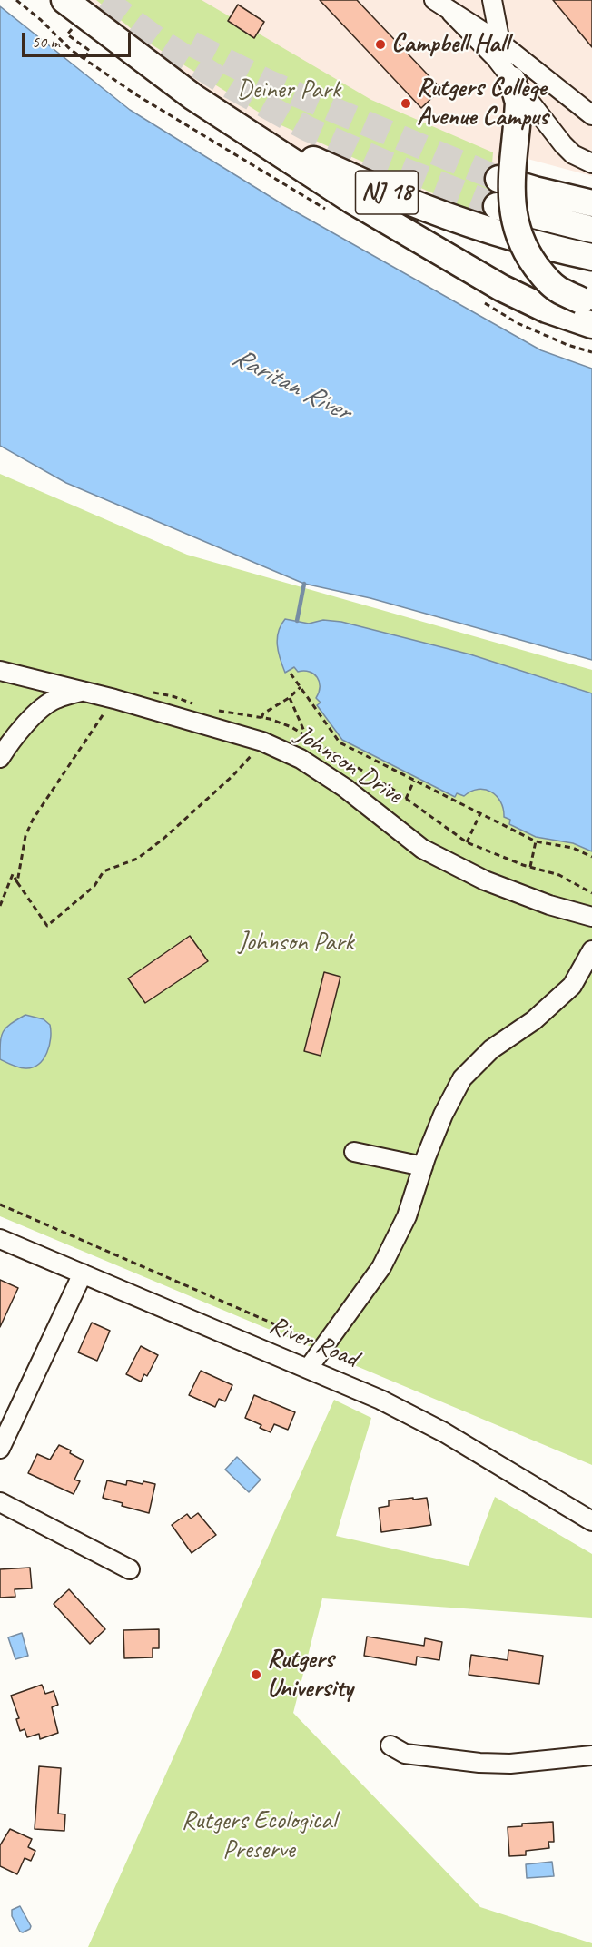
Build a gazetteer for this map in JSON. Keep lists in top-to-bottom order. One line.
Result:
{"streets":{"highway":["NJ 18"],"street":["Johnson Drive","River Road"]},"water":["Raritan River"],"parks":["Deiner Park","Johnson Park","Rutgers Ecological Preserve"],"places":["Campbell Hall","Rutgers College Avenue Campus","Rutgers University"],"scale_bar":"50 m"}
